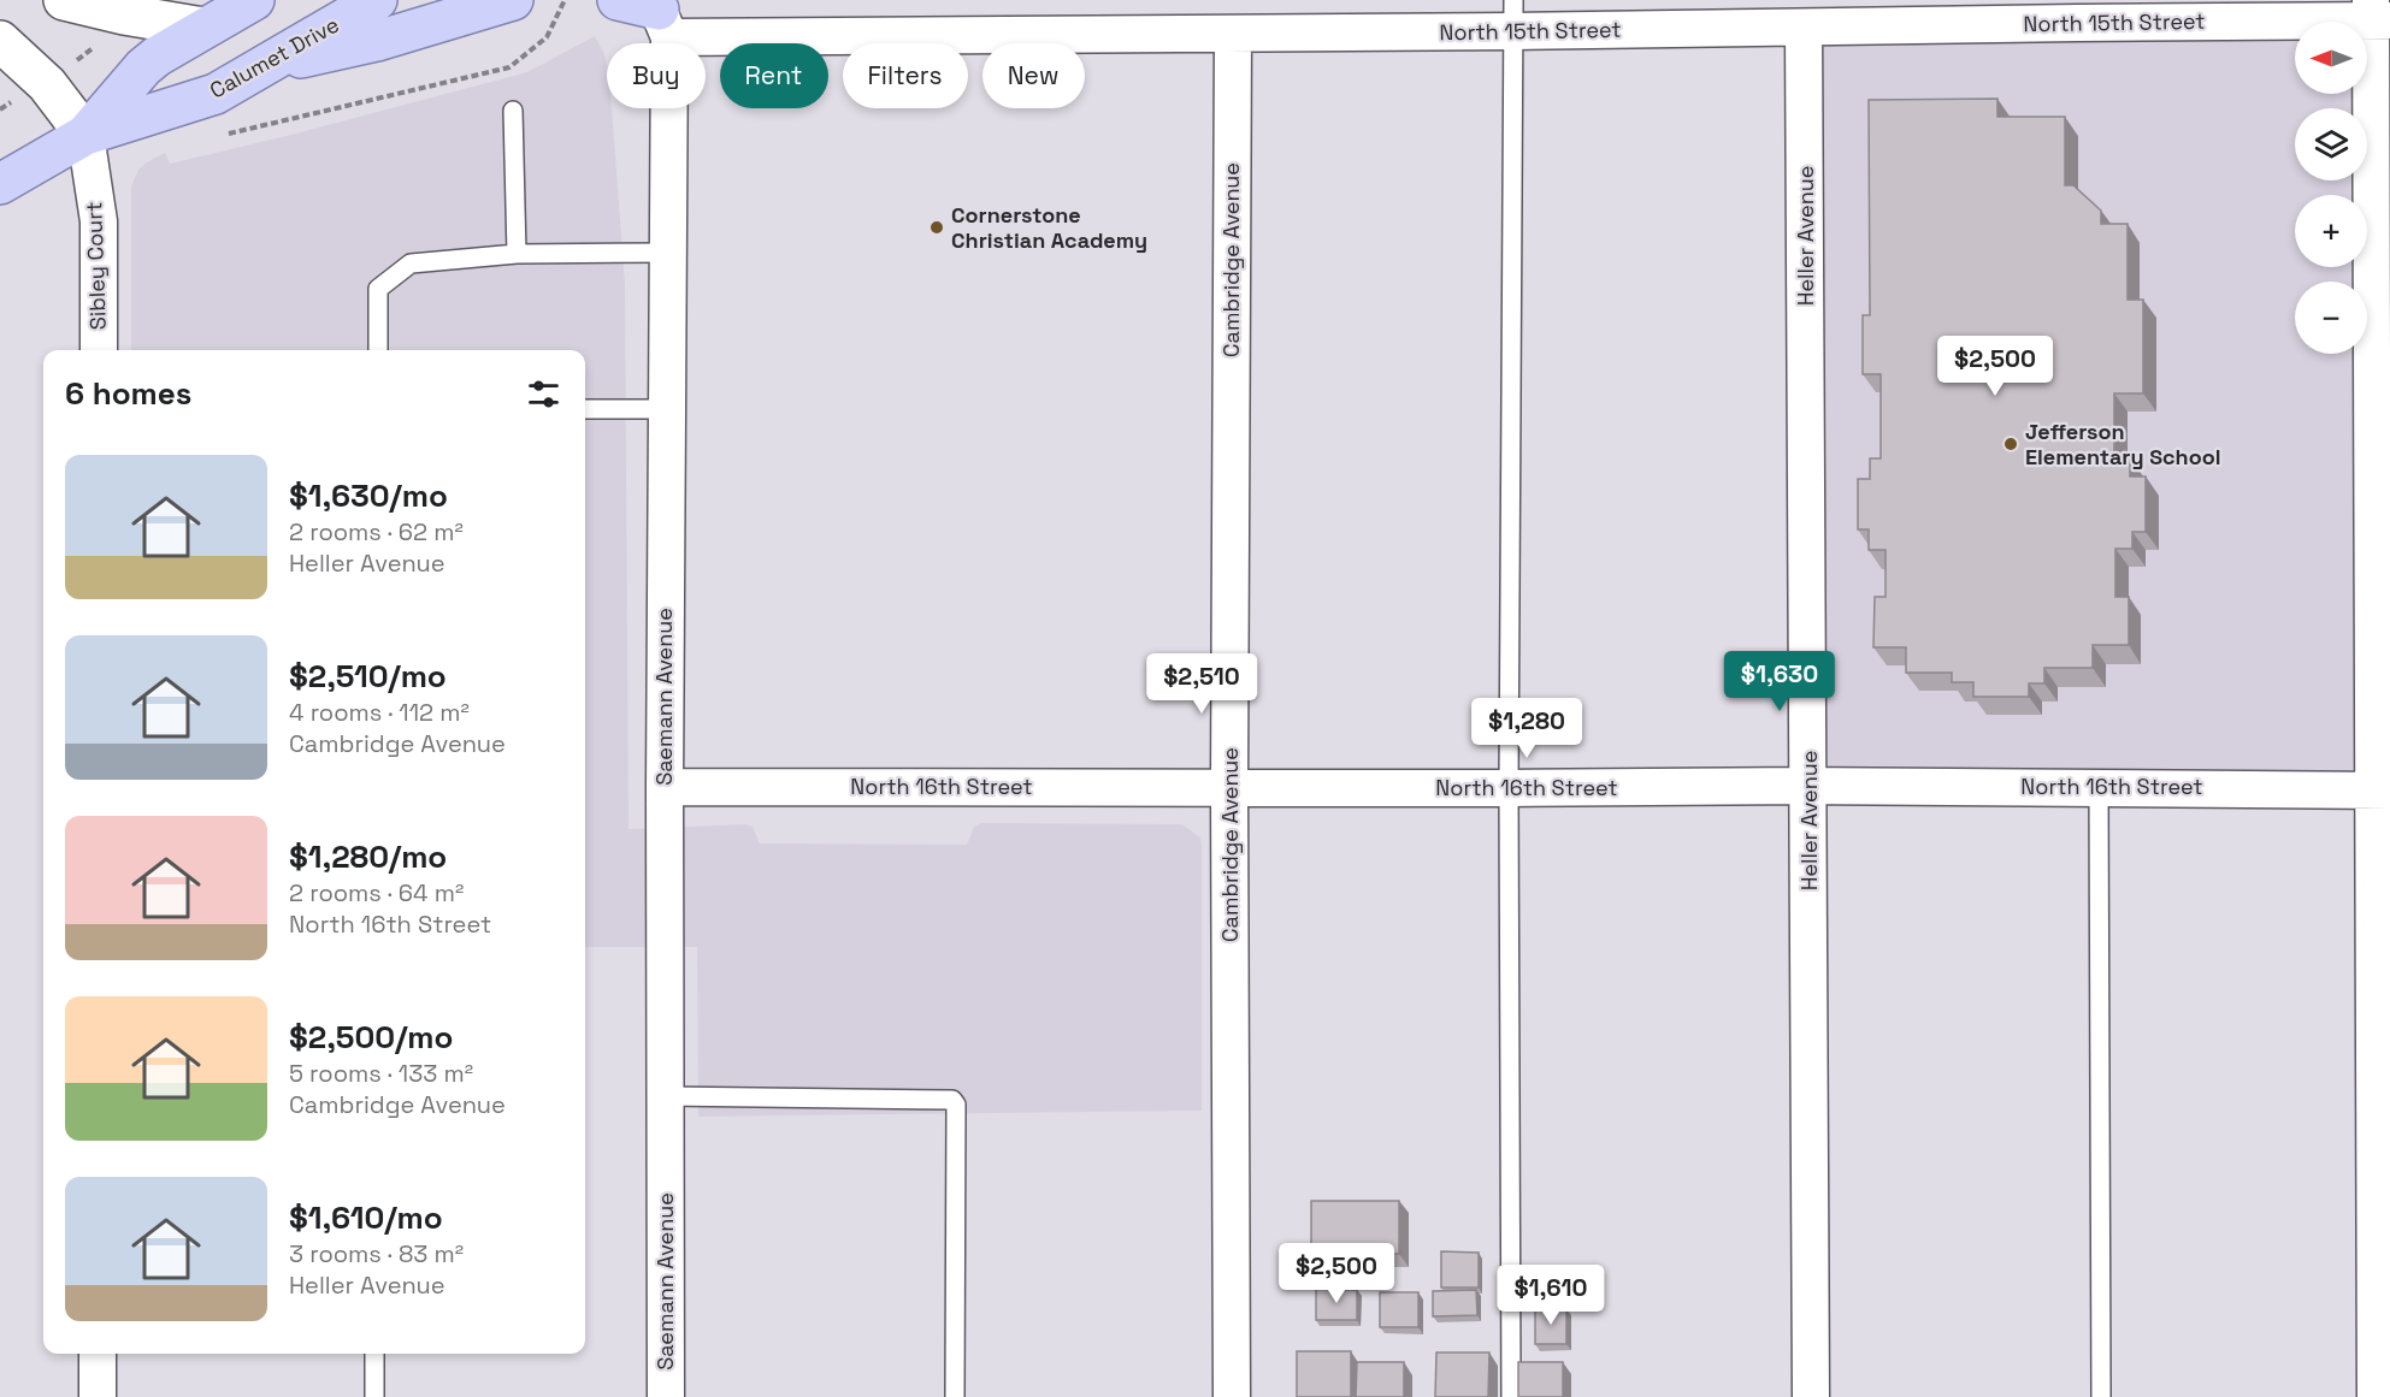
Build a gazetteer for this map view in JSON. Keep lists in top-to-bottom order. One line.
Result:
{"streets":{"main road":["Calumet Drive"],"street":["North 15th Street","Heller Avenue","Cambridge Avenue","Sibley Court","Saemann Avenue","North 16th Street"]},"crossings":[["North 15th Street","Heller Avenue"],["North 15th Street","Cambridge Avenue"],["North 15th Street","Saemann Avenue"],["Calumet Drive","Sibley Court"],["Heller Avenue","North 16th Street"],["Cambridge Avenue","North 16th Street"],["Saemann Avenue","North 16th Street"]],"places":["Cornerstone Christian Academy","Jefferson Elementary School"],"north":"left","page":{"map_buttons":["+","−"],"chip":["Buy","Rent","Filters","New"],"price":["$2,500","$1,630","$2,510","$1,280","$2,500","$1,610"],"heading":"6 homes","list":[{"name":"$1,630/mo","note":"2 rooms · 62 m² · Heller Avenue"},{"name":"$2,510/mo","note":"4 rooms · 112 m² · Cambridge Avenue"},{"name":"$1,280/mo","note":"2 rooms · 64 m² · North 16th Street"},{"name":"$2,500/mo","note":"5 rooms · 133 m² · Cambridge Avenue"},{"name":"$1,610/mo","note":"3 rooms · 83 m² · Heller Avenue"}]}}
